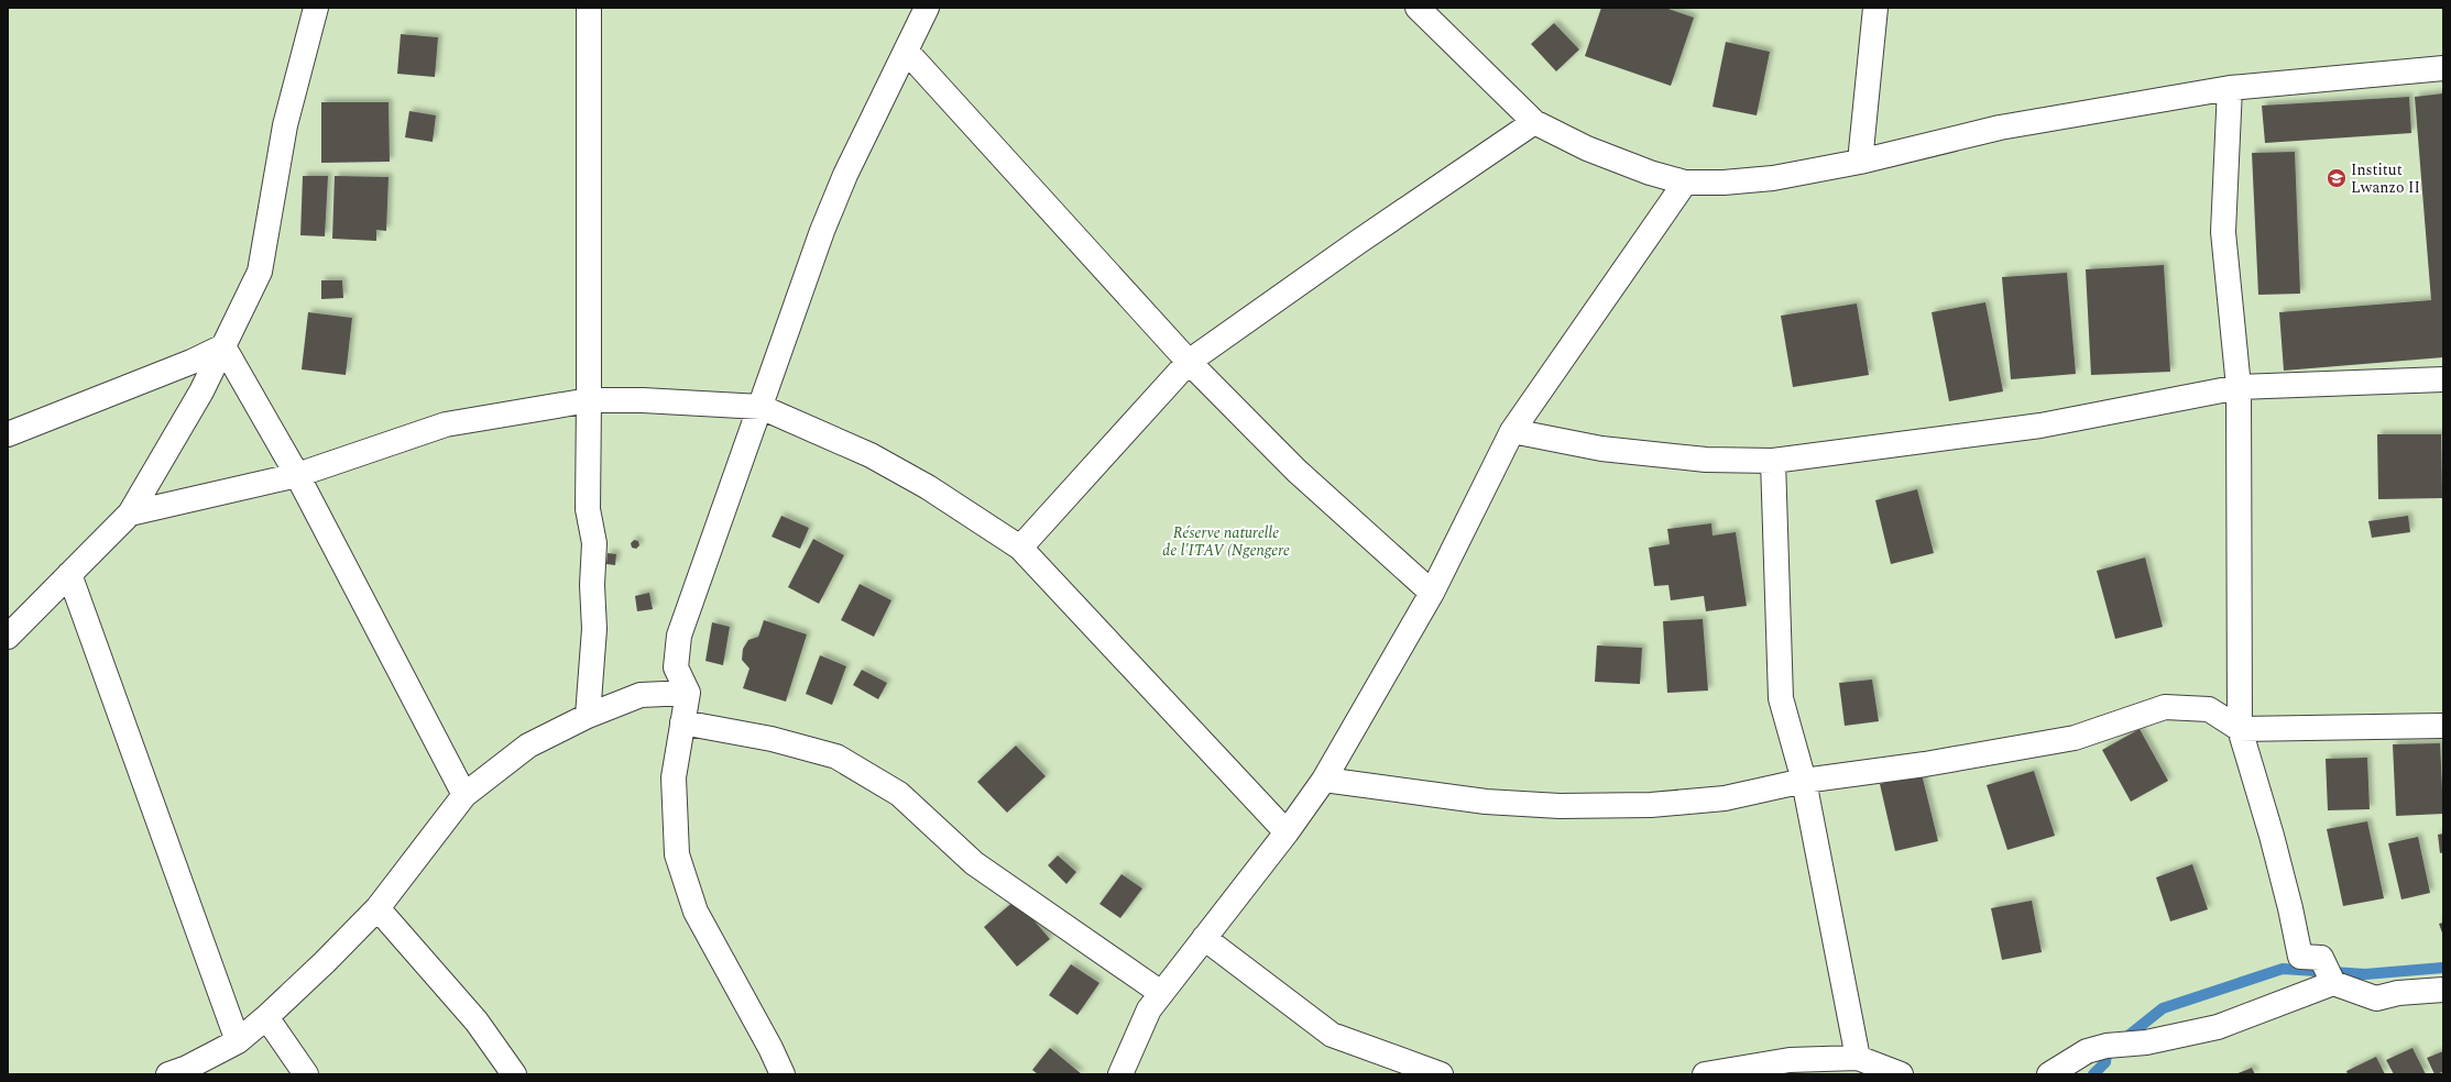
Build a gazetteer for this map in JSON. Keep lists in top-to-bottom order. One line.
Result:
{"parks":["Réserve naturelle de l'ITAV (Ngengere"],"places":{"school or university":["Institut Lwanzo II"]}}
